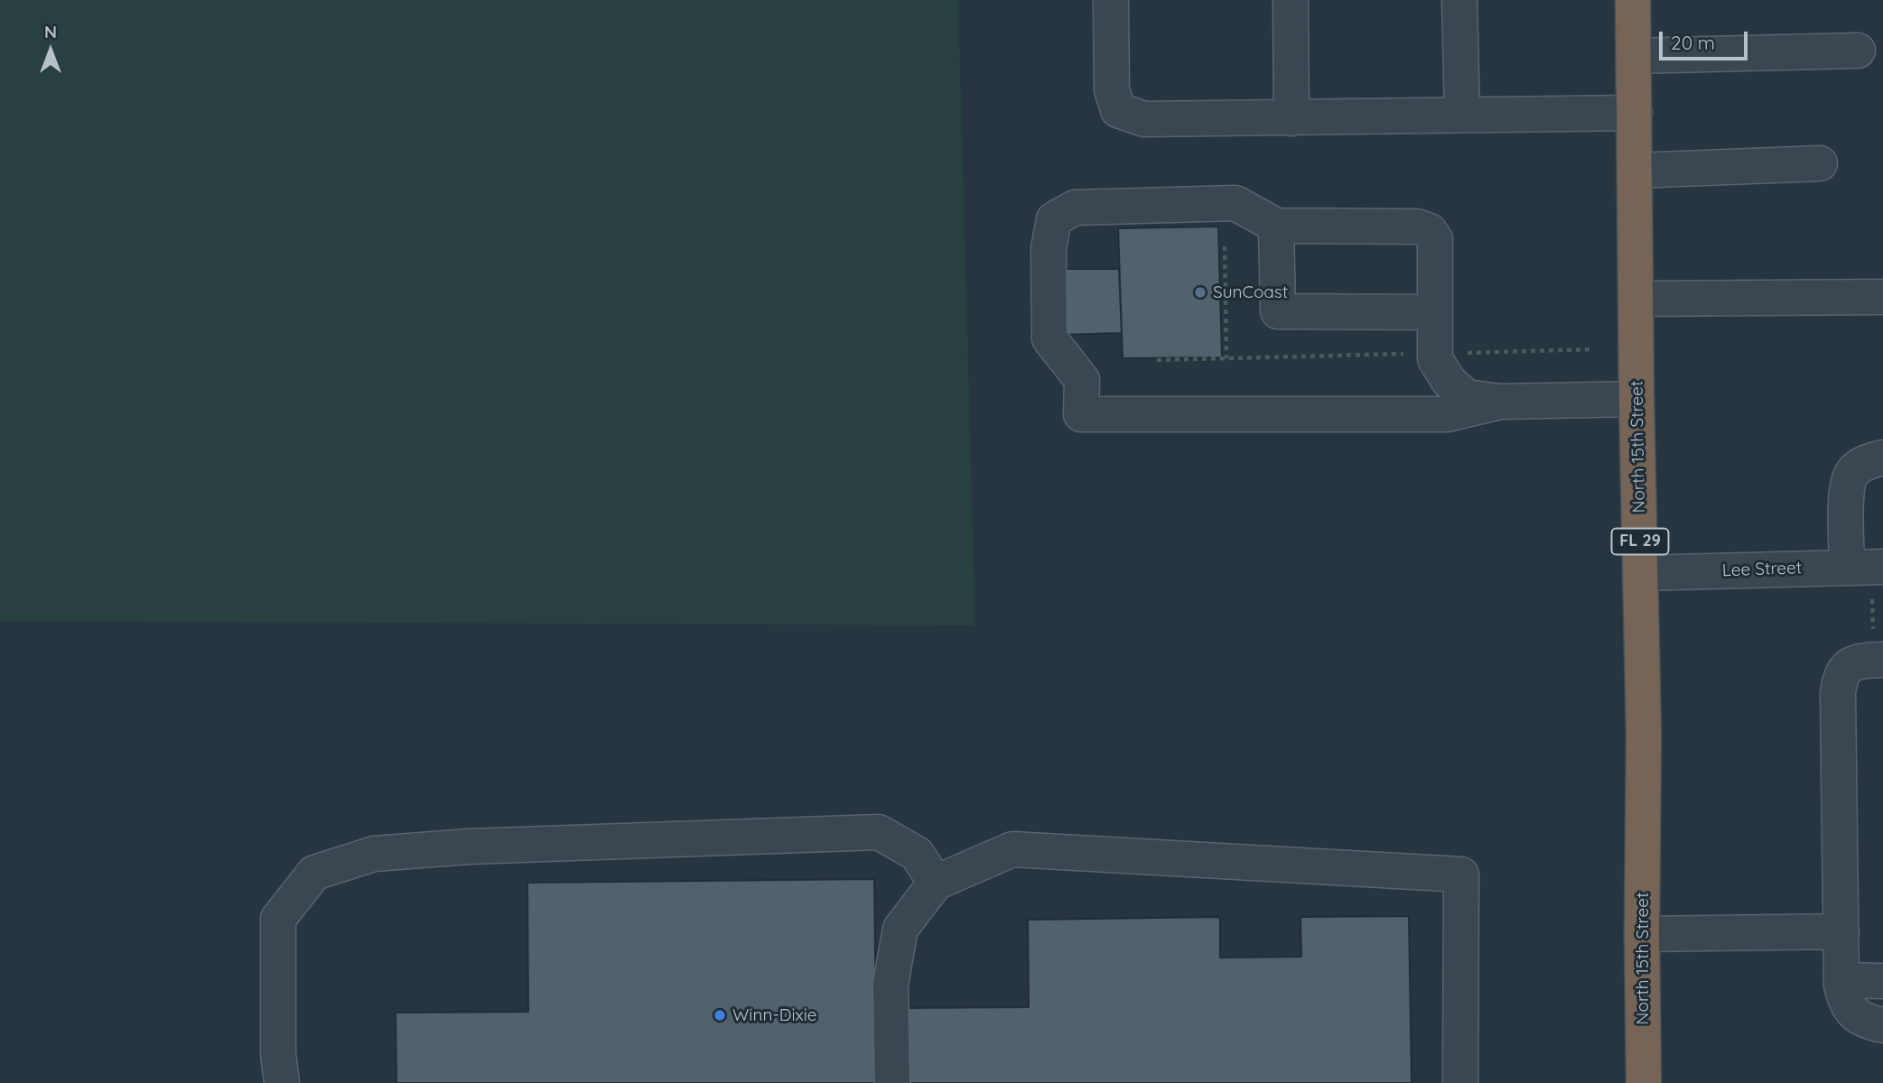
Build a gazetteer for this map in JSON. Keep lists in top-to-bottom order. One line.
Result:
{"streets":{"highway":["North 15th Street","FL 29"],"street":["Lee Street"]},"crossings":[["North 15th Street","Lee Street"]],"places":["SunCoast","Winn-Dixie"],"scale_bar":"20 m","north":"top"}
